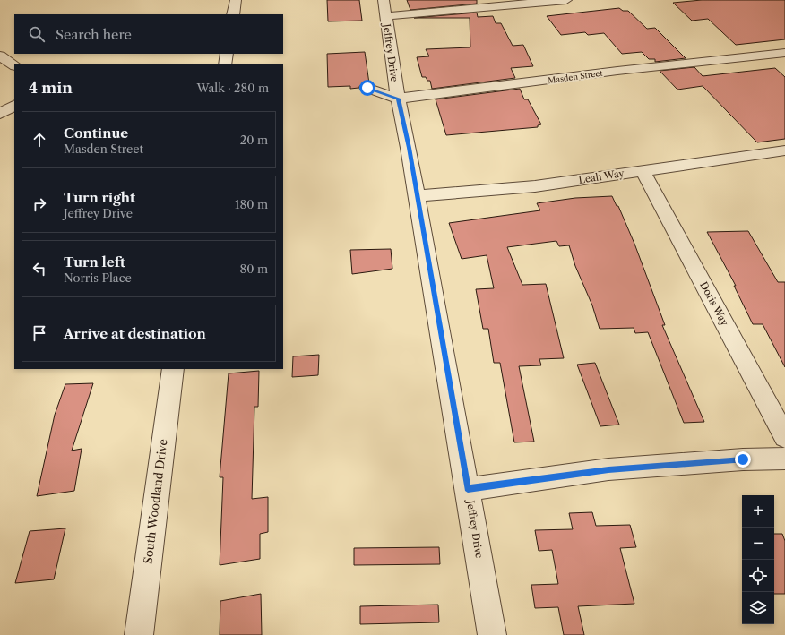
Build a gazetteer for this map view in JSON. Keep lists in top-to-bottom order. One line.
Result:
{"streets":{"street":["Jeffrey Drive","Masden Street","Leah Way","Doris Way","South Woodland Drive"]},"crossings":[["Jeffrey Drive","Masden Street"],["Jeffrey Drive","Leah Way"],["Leah Way","Doris Way"]],"page":{"search":"Search here","heading":["4 min","Walk · 280 m"],"list":[["Continue","Masden Street","20 m"],["Turn right","Jeffrey Drive","180 m"],["Turn left","Norris Place","80 m"],"Arrive at destination"],"map_buttons":["+","−"]}}
